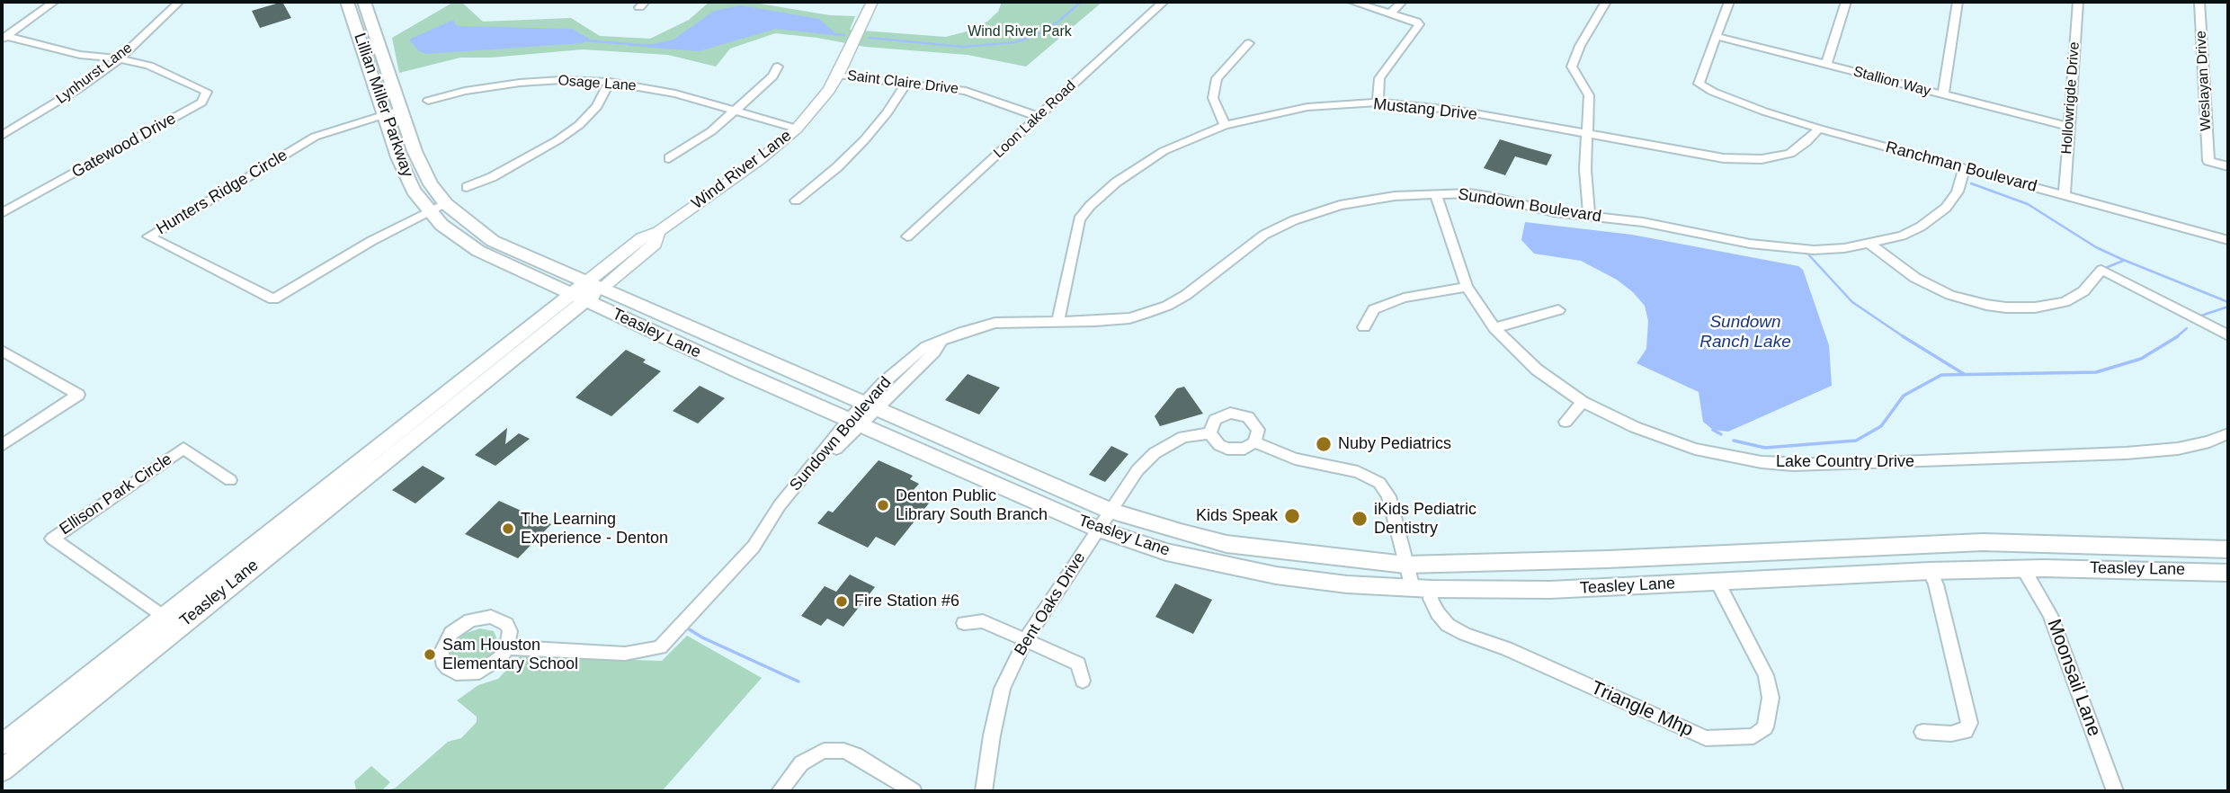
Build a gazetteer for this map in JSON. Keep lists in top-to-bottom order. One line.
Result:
{"streets":{"main road":["Lillian Miller Parkway","Teasley Lane"],"street":["Lynhurst Lane","Weslayan Drive","Stallion Way","Saint Claire Drive","Osage Lane","Hollowrigde Drive","Mustang Drive","Loon Lake Road","Gatewood Drive","Ranchman Boulevard","Wind River Lane","Hunters Ridge Circle","Sundown Boulevard","Lake Country Drive","Ellison Park Circle","Bent Oaks Drive","Moonsail Lane","Triangle Mhp"]},"crossings":[["Lynhurst Lane","Gatewood Drive"],["Stallion Way","Hollowrigde Drive"],["Stallion Way","Ranchman Boulevard"],["Saint Claire Drive","Loon Lake Road"],["Saint Claire Drive","Wind River Lane"],["Osage Lane","Wind River Lane"],["Hollowrigde Drive","Ranchman Boulevard"],["Lillian Miller Parkway","Wind River Lane"],["Lillian Miller Parkway","Hunters Ridge Circle"],["Lillian Miller Parkway","Teasley Lane"],["Mustang Drive","Ranchman Boulevard"],["Mustang Drive","Sundown Boulevard"],["Ranchman Boulevard","Sundown Boulevard"],["Wind River Lane","Teasley Lane"],["Sundown Boulevard","Teasley Lane"],["Sundown Boulevard","Lake Country Drive"],["Teasley Lane","Ellison Park Circle"],["Teasley Lane","Bent Oaks Drive"],["Teasley Lane","Moonsail Lane"],["Teasley Lane","Triangle Mhp"],["Bent Oaks Drive","Triangle Mhp"]],"water":["Sundown Ranch Lake"],"parks":["Wind River Park"],"places":["Nuby Pediatrics","Denton Public Library South Branch","Kids Speak","iKids Pediatric Dentistry","The Learning Experience - Denton","Fire Station #6","Sam Houston Elementary School"]}
